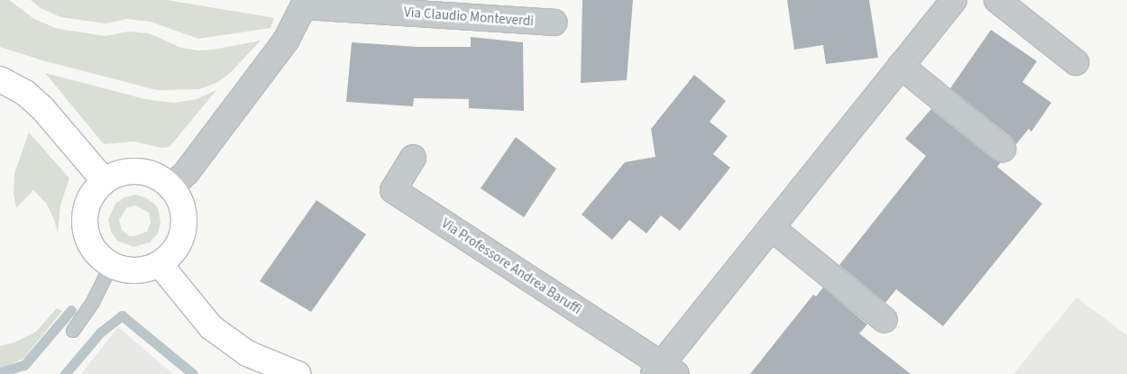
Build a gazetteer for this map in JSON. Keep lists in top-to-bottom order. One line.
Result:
{"streets":{"street":["Via Claudio Monteverdi","Via Professore Andrea Baruffi"]}}
